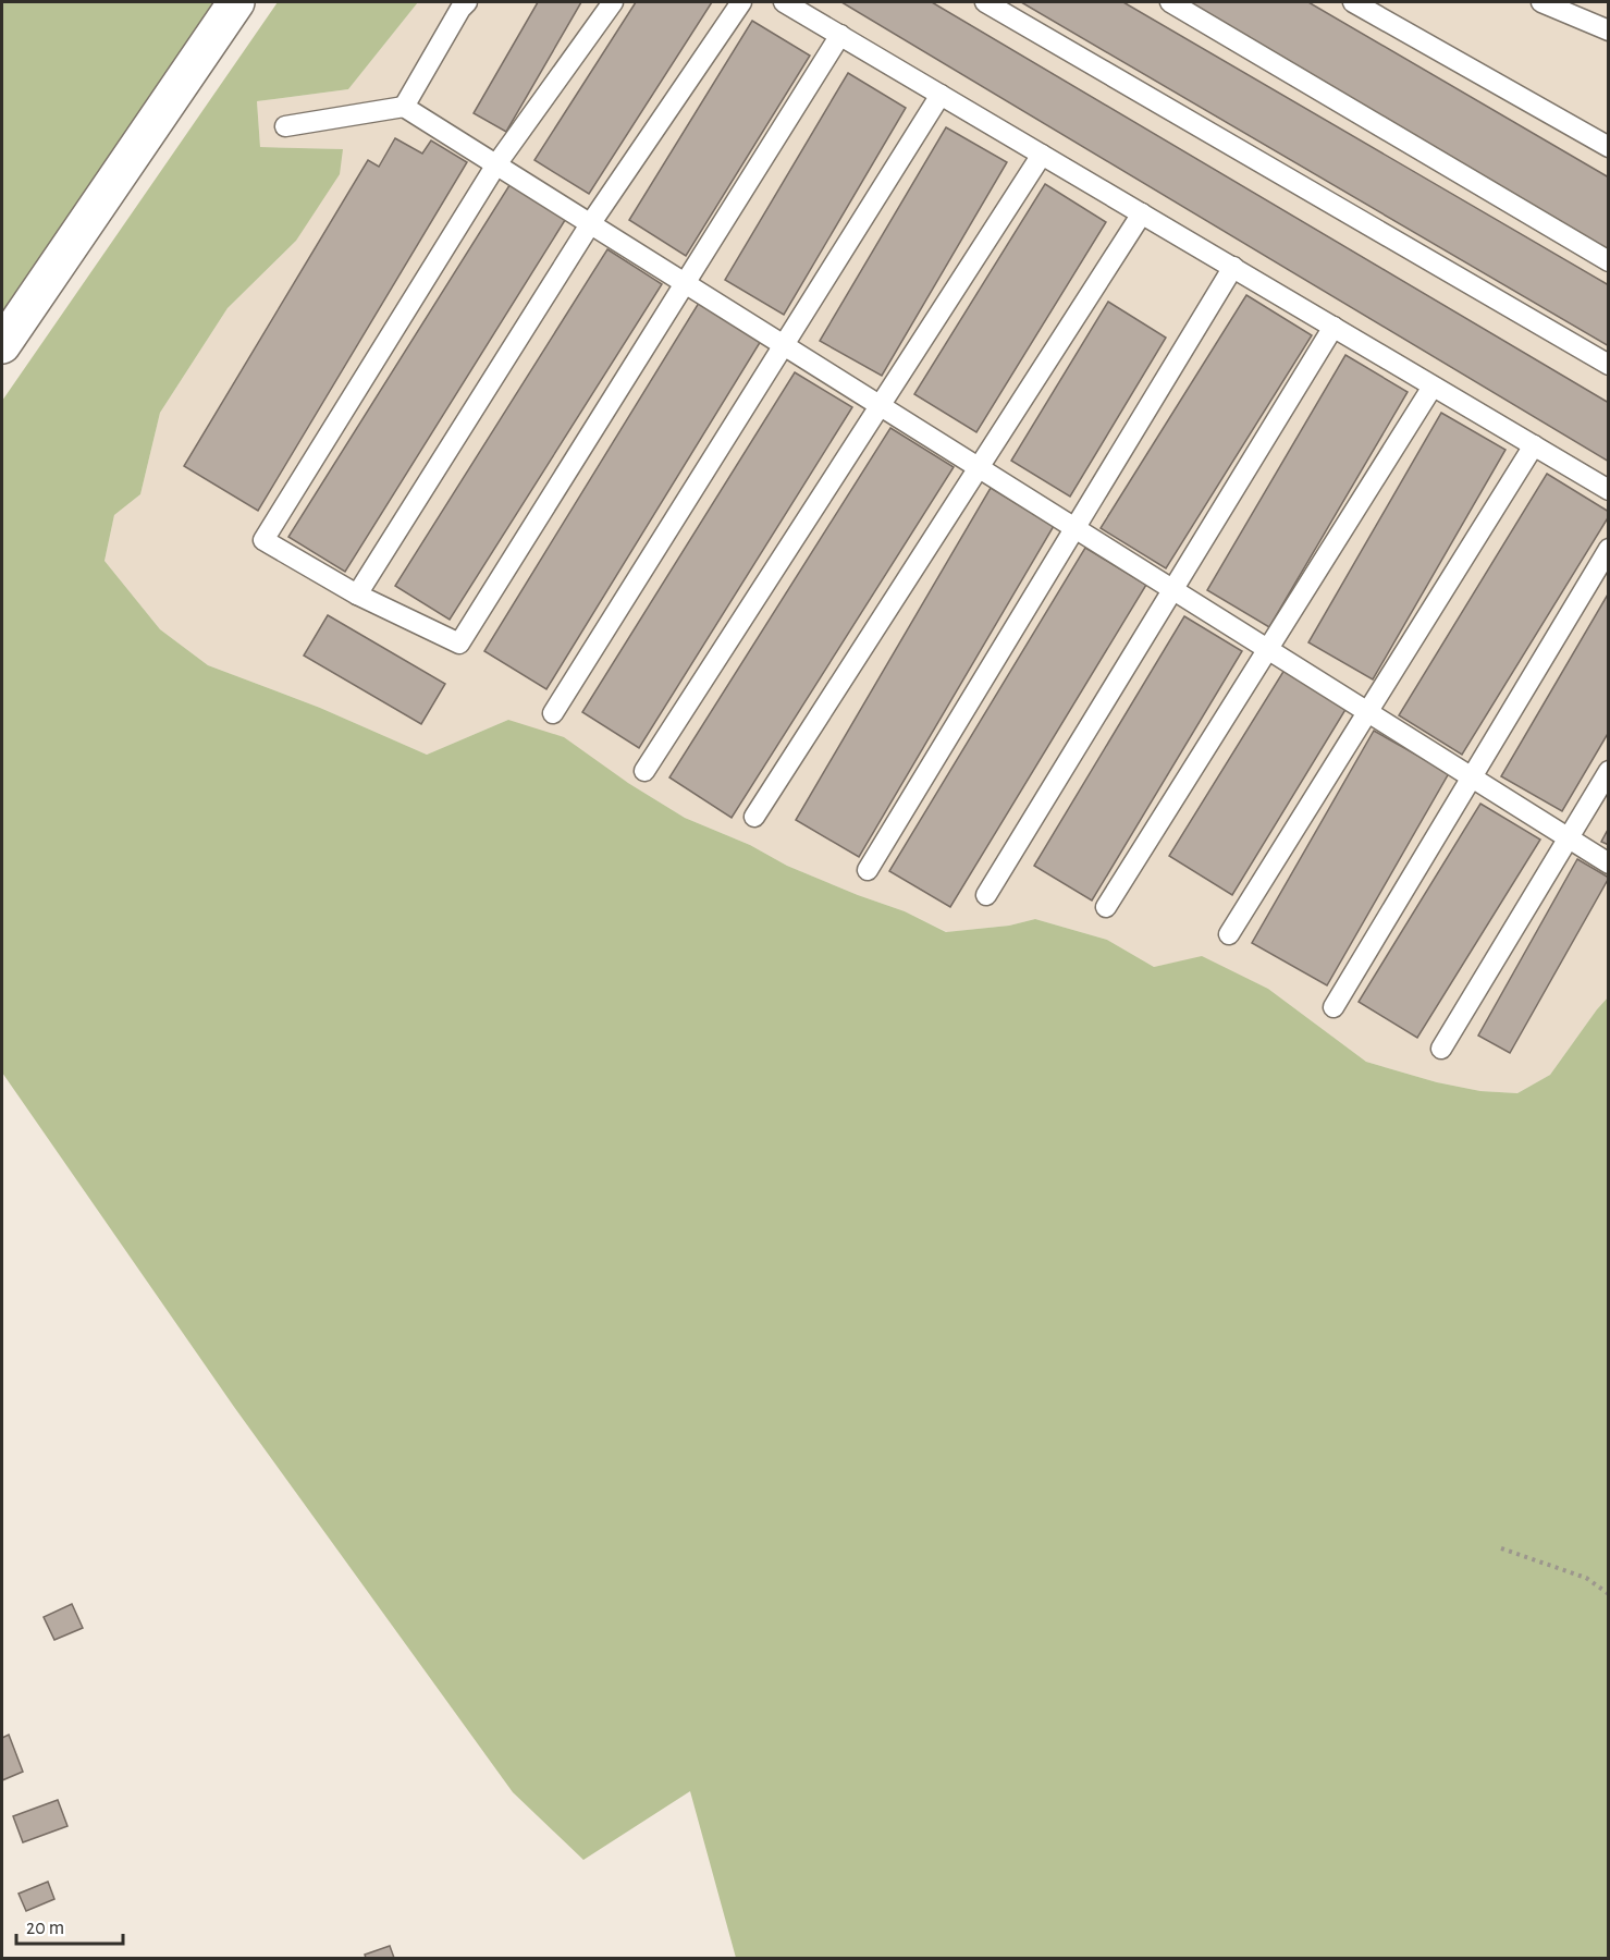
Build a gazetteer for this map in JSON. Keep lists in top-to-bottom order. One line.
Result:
{"scale_bar":"20 m"}
